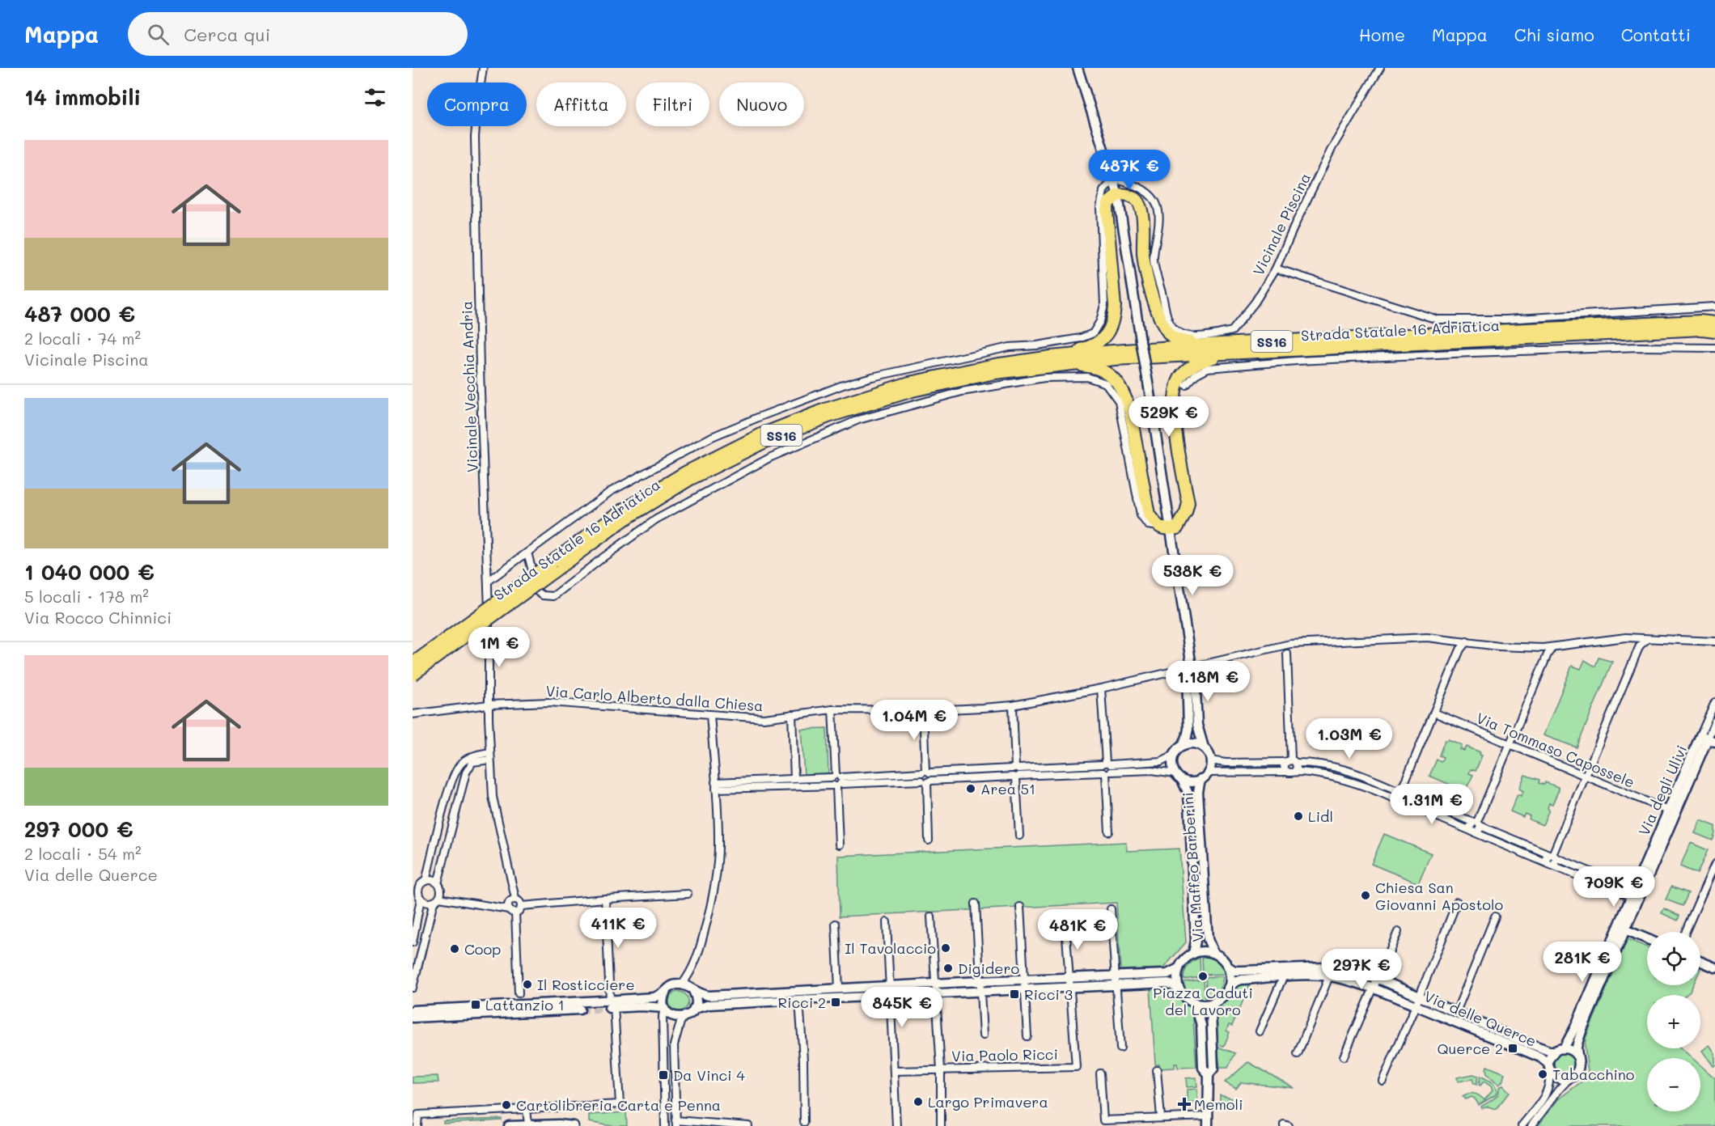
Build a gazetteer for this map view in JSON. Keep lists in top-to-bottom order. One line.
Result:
{"streets":{"highway":["Strada Statale 16 Adriatica","SS16"],"street":["Vicinale Piscina","Vicinale Vecchia Andria","Via Carlo Alberto dalla Chiesa","Via Tommaso Capossele","Via degli Ulivi","Via Maffeo Barberini","Via delle Querce","Via Paolo Ricci"]},"crossings":[["Vicinale Vecchia Andria","Via Carlo Alberto dalla Chiesa"],["Via Tommaso Capossele","Via degli Ulivi"],["Via degli Ulivi","Via delle Querce"],["Via Maffeo Barberini","Via delle Querce"]],"places":{"other":["Area 51","Lidl","Chiesa San Giovanni Apostolo","Il Tavolaccio","Coop","Digidero","Piazza Caduti del Lavoro","Il Rosticciere","Tabacchino","Largo Primavera","Cartolibreria Carta e Penna"],"transit":["Ricci 3","Ricci 2","Lattanzio 1","Querce 2","Da Vinci 4"],"health":["Memoli"]},"page":{"header":"Mappa","search":"Cerca qui","nav":["Home","Mappa","Chi siamo","Contatti"],"heading":"14 immobili","chip":["Compra","Affitta","Filtri","Nuovo"],"list":[{"name":"487 000 €","note":"2 locali · 74 m² · Vicinale Piscina"},{"name":"1 040 000 €","note":"5 locali · 178 m² · Via Rocco Chinnici"},{"name":"297 000 €","note":"2 locali · 54 m² · Via delle Querce"}],"price":["487K €","529K €","538K €","1M €","1.18M €","1.04M €","1.03M €","1.31M €","709K €","411K €","481K €","281K €","297K €","845K €"],"map_buttons":["+","−"]}}
